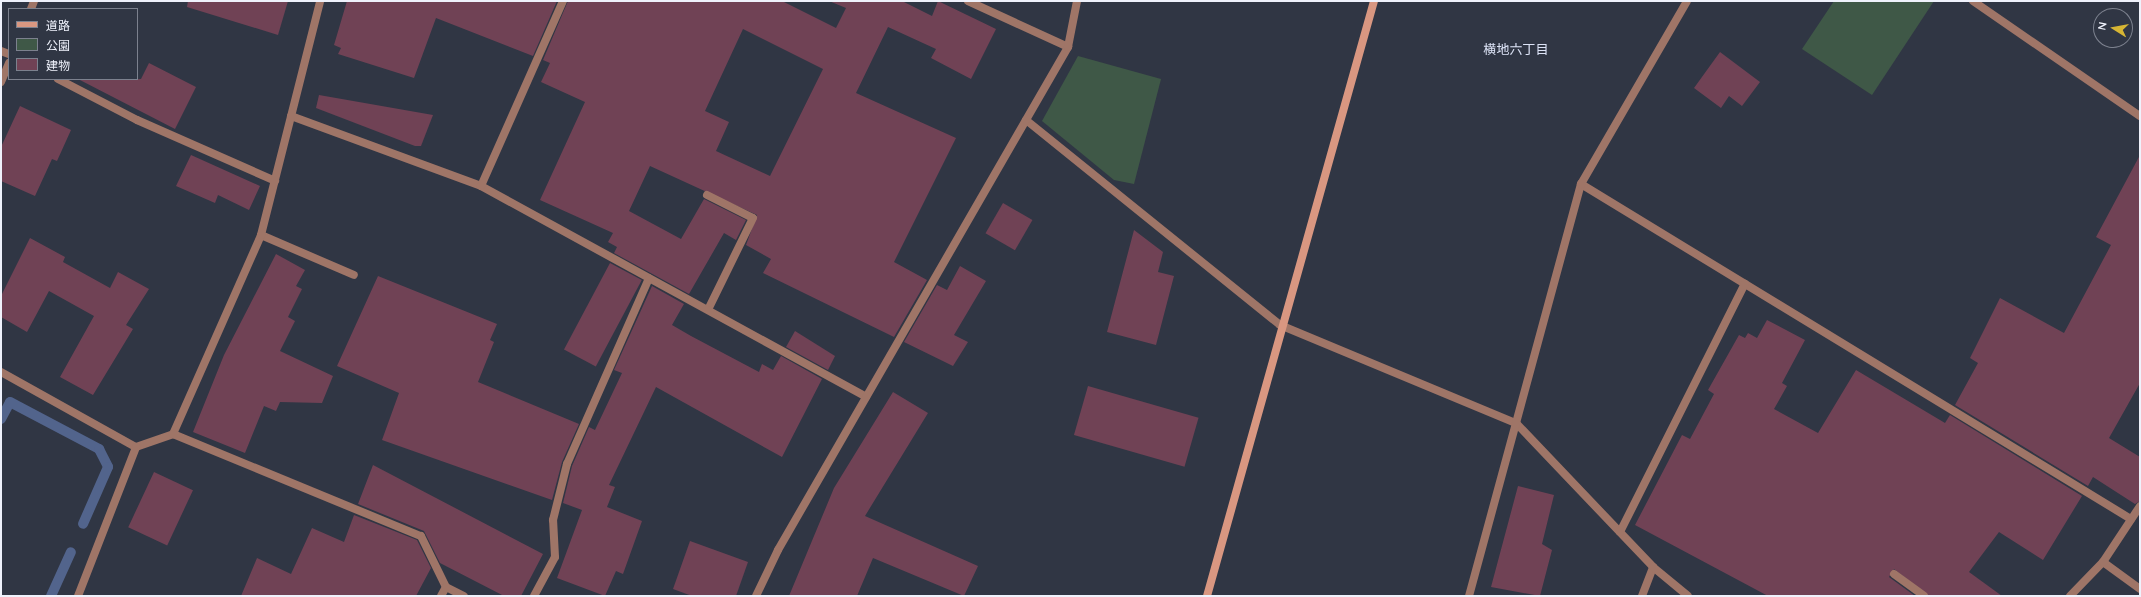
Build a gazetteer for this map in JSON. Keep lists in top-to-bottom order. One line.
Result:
{"districts":["横地六丁目"],"legend":["道路","公園","建物"],"north":"left"}
